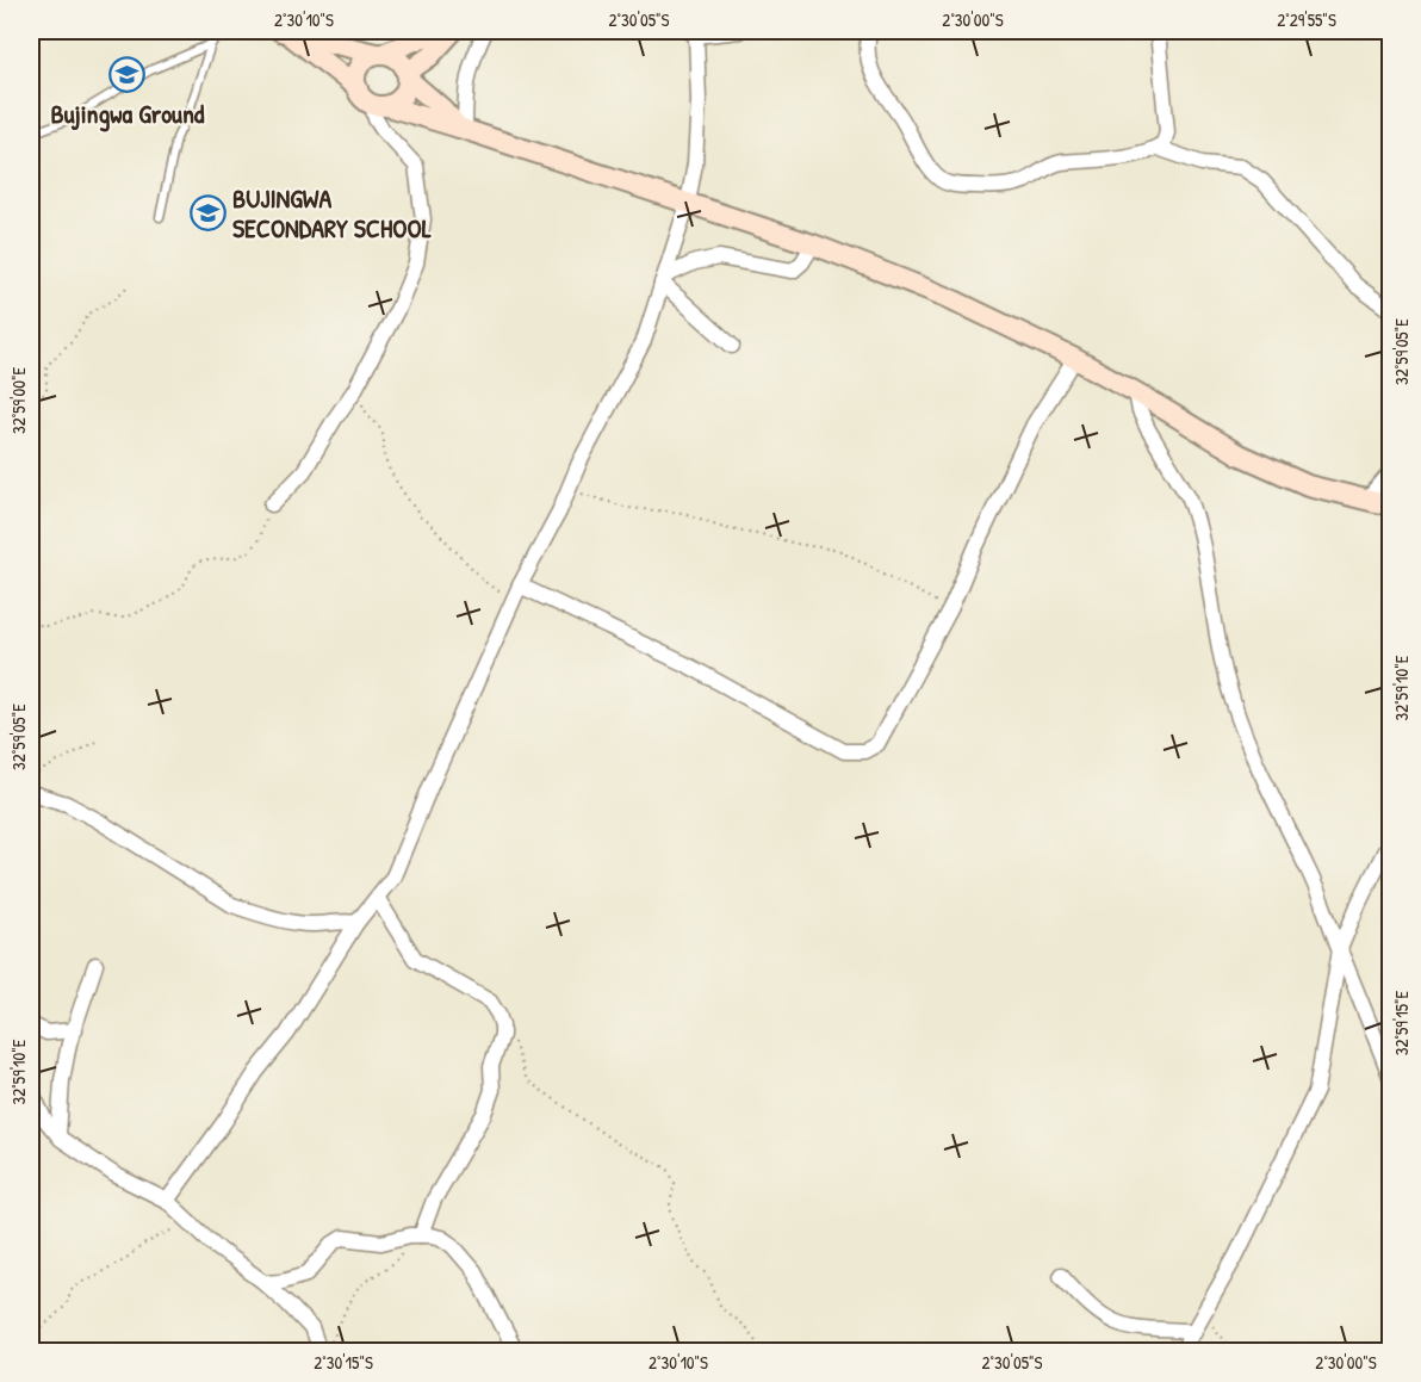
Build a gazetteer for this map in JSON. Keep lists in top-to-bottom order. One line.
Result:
{"places":{"school or university":["Bujingwa Ground","BUJINGWA SECONDARY SCHOOL"]},"coordinates":["2°30'10\"S","2°30'05\"S","2°30'00\"S","2°29'55\"S","32°59'05\"E","32°59'00\"E","32°59'10\"E","32°59'15\"E","2°30'15\"S"]}
